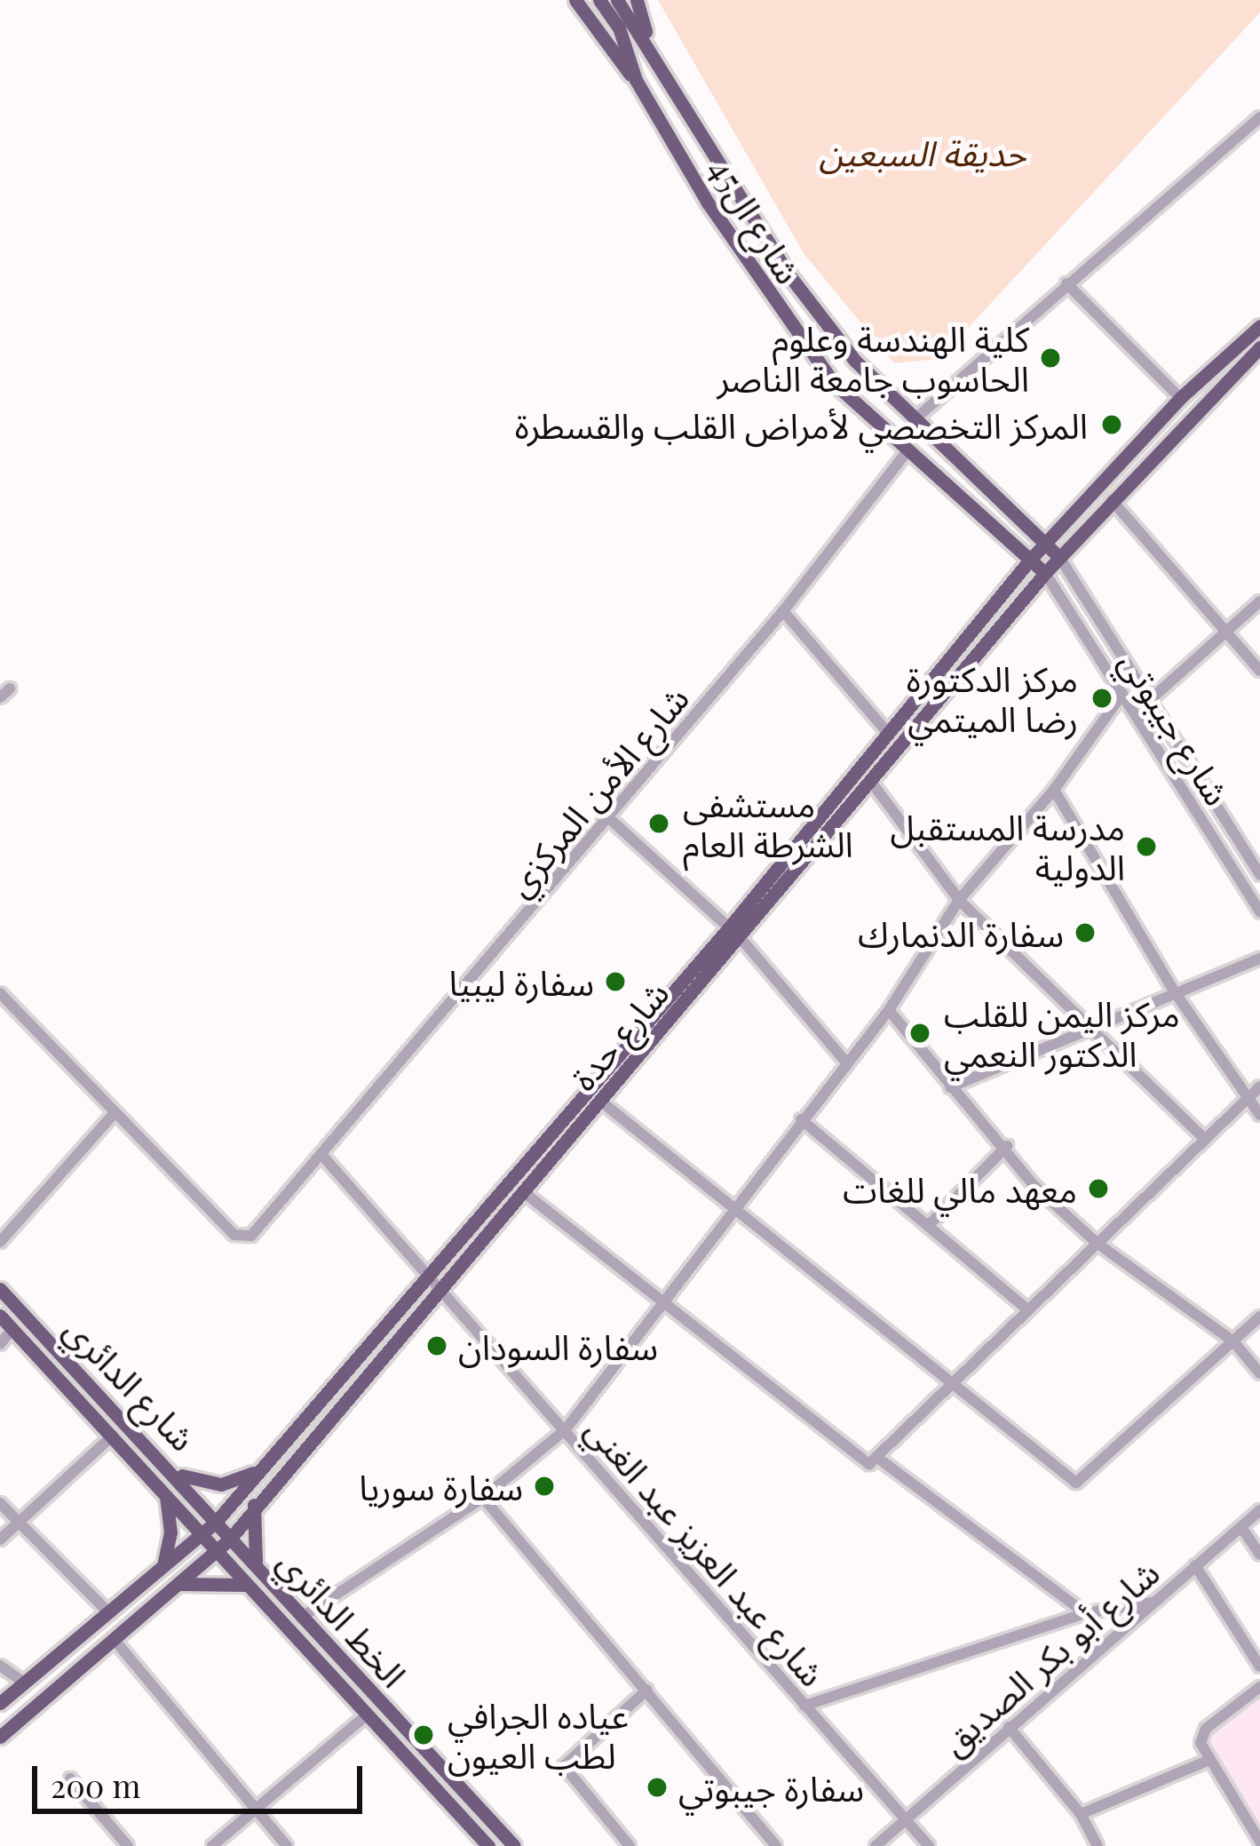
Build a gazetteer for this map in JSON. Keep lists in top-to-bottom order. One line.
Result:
{"streets":{"main road":["شارع ال45","شارع حدة","شارع الدائري","الخط الدائري"],"street":["شارع جيبوتي","شارع الأمن المركزي","شارع عبد العزيز عبد الغني","شارع أبو بكر الصديق"]},"crossings":[["شارع ال45","شارع جيبوتي"],["شارع ال45","شارع الأمن المركزي"],["شارع ال45","شارع حدة"],["شارع جيبوتي","شارع حدة"],["شارع الأمن المركزي","شارع عبد العزيز عبد الغني"],["شارع حدة","شارع الدائري"],["شارع حدة","شارع عبد العزيز عبد الغني"],["شارع حدة","الخط الدائري"],["شارع الدائري","الخط الدائري"],["شارع عبد العزيز عبد الغني","شارع أبو بكر الصديق"]],"parks":["حديقة السبعين"],"places":["كلية الهندسة وعلوم الحاسوب جامعة الناصر","المركز التخصصي لأمراض القلب والقسطرة","مركز الدكتورة رضا الميتمي","مستشفى الشرطة العام","مدرسة المستقبل الدولية","سفارة الدنمارك","سفارة ليبيا","مركز اليمن للقلب الدكتور النعمي","معهد مالي للغات","سفارة السودان","سفارة سوريا","عياده الجرافي لطب العيون","سفارة جيبوتي"],"scale_bar":"200 m"}
